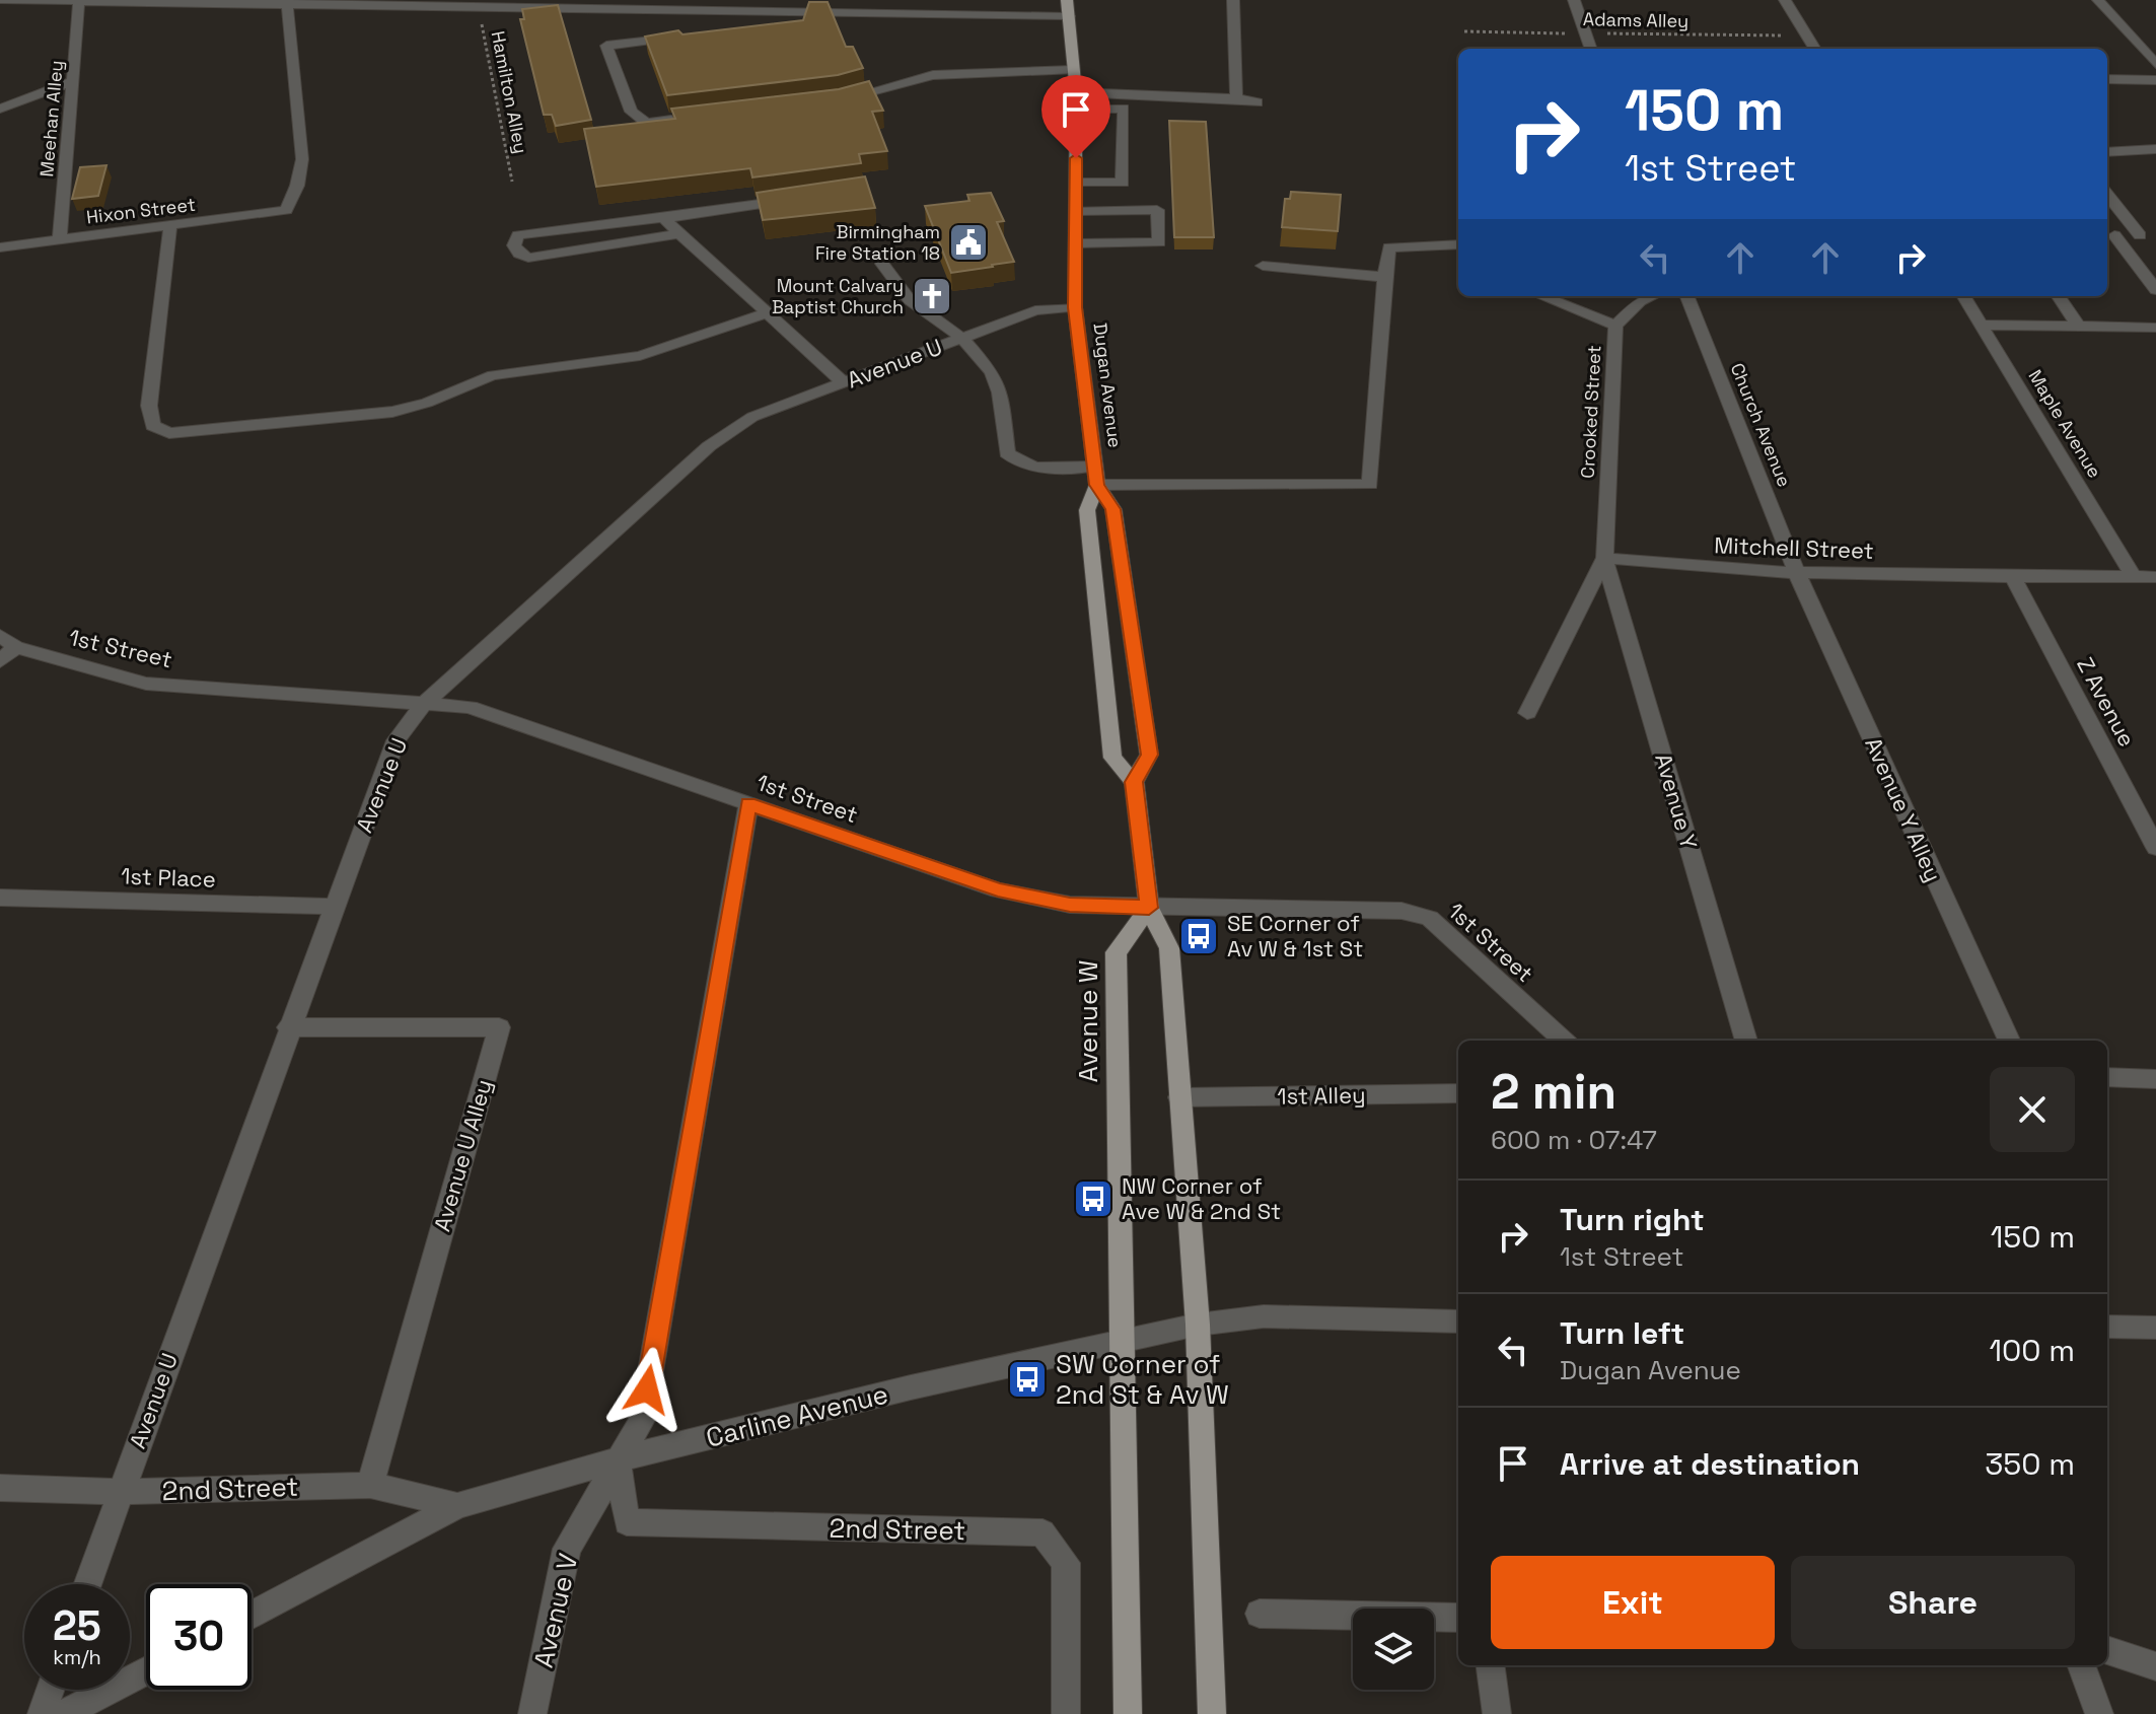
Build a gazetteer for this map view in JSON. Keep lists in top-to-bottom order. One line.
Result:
{"streets":{"main road":["Dugan Avenue","Avenue W"],"street":["Meehan Alley","Hixon Street","Avenue U","Crooked Street","Maple Avenue","Church Avenue","Mitchell Street","1st Street","Z Avenue","Avenue Y","Avenue Y Alley","1st Place","1st Alley","Avenue U Alley","Carline Avenue","2nd Street","Avenue V"],"path":["Adams Alley","Hamilton Alley"]},"crossings":[["Meehan Alley","Hixon Street"],["Avenue U","Dugan Avenue"],["Avenue U","1st Street"],["Avenue U","1st Place"],["Avenue U","Avenue U Alley"],["Avenue U","2nd Street"],["Dugan Avenue","1st Street"],["Dugan Avenue","Avenue W"],["Crooked Street","Mitchell Street"],["Crooked Street","Avenue Y"],["Maple Avenue","Mitchell Street"],["Church Avenue","Mitchell Street"],["Church Avenue","Avenue Y Alley"],["Mitchell Street","Z Avenue"],["Mitchell Street","Avenue Y"],["Mitchell Street","Avenue Y Alley"],["1st Street","Avenue W"],["1st Street","Avenue V"],["Avenue W","Carline Avenue"],["Avenue U Alley","2nd Street"],["Carline Avenue","2nd Street"],["Carline Avenue","Avenue V"],["2nd Street","Avenue V"]],"places":{"public building":["Birmingham Fire Station 18"],"church":["Mount Calvary Baptist Church"],"bus stop":["SE Corner of Av W & 1st St","NW Corner of Ave W & 2nd St","SW Corner of 2nd St & Av W"]},"page":{"turn":["150 m","1st Street"],"heading":["2 min","600 m · 07:47"],"list":[{"name":"Turn right","note":"1st Street","value":"150 m"},{"name":"Turn left","note":"Dugan Avenue","value":"100 m"},{"name":"Arrive at destination","value":"350 m"}],"buttons":["Exit","Share"],"speed":"25 km/h","limit":"30"}}
